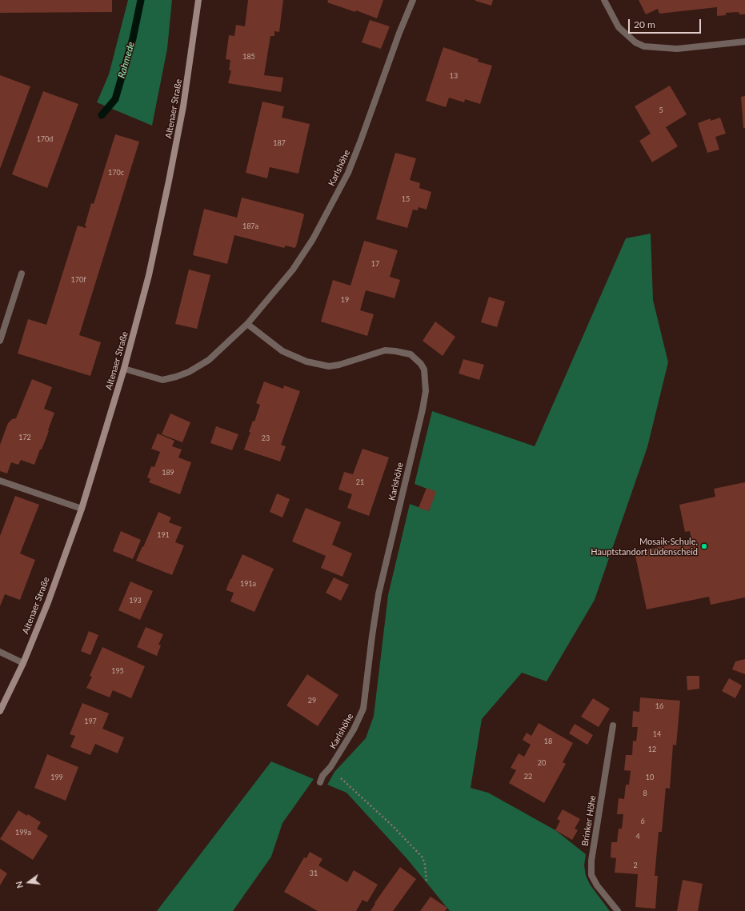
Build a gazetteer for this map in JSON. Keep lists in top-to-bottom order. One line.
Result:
{"streets":{"main road":["Altenaer Straße"],"street":["Karlshöhe","Brinker Höhe"]},"crossings":[["Altenaer Straße","Karlshöhe"]],"water":["Rahmede"],"places":["Mosaik-Schule, Hauptstandort Lüdenscheid"],"house_numbers":["185","13","5","170d","187","170c","15","187a","17","170f","19","172","23","189","21","191","191a","193","195","29","16","197","14","18","12","20","22","199","10","8","6","199a","4","2","31"],"scale_bar":"20 m","north":"left"}
